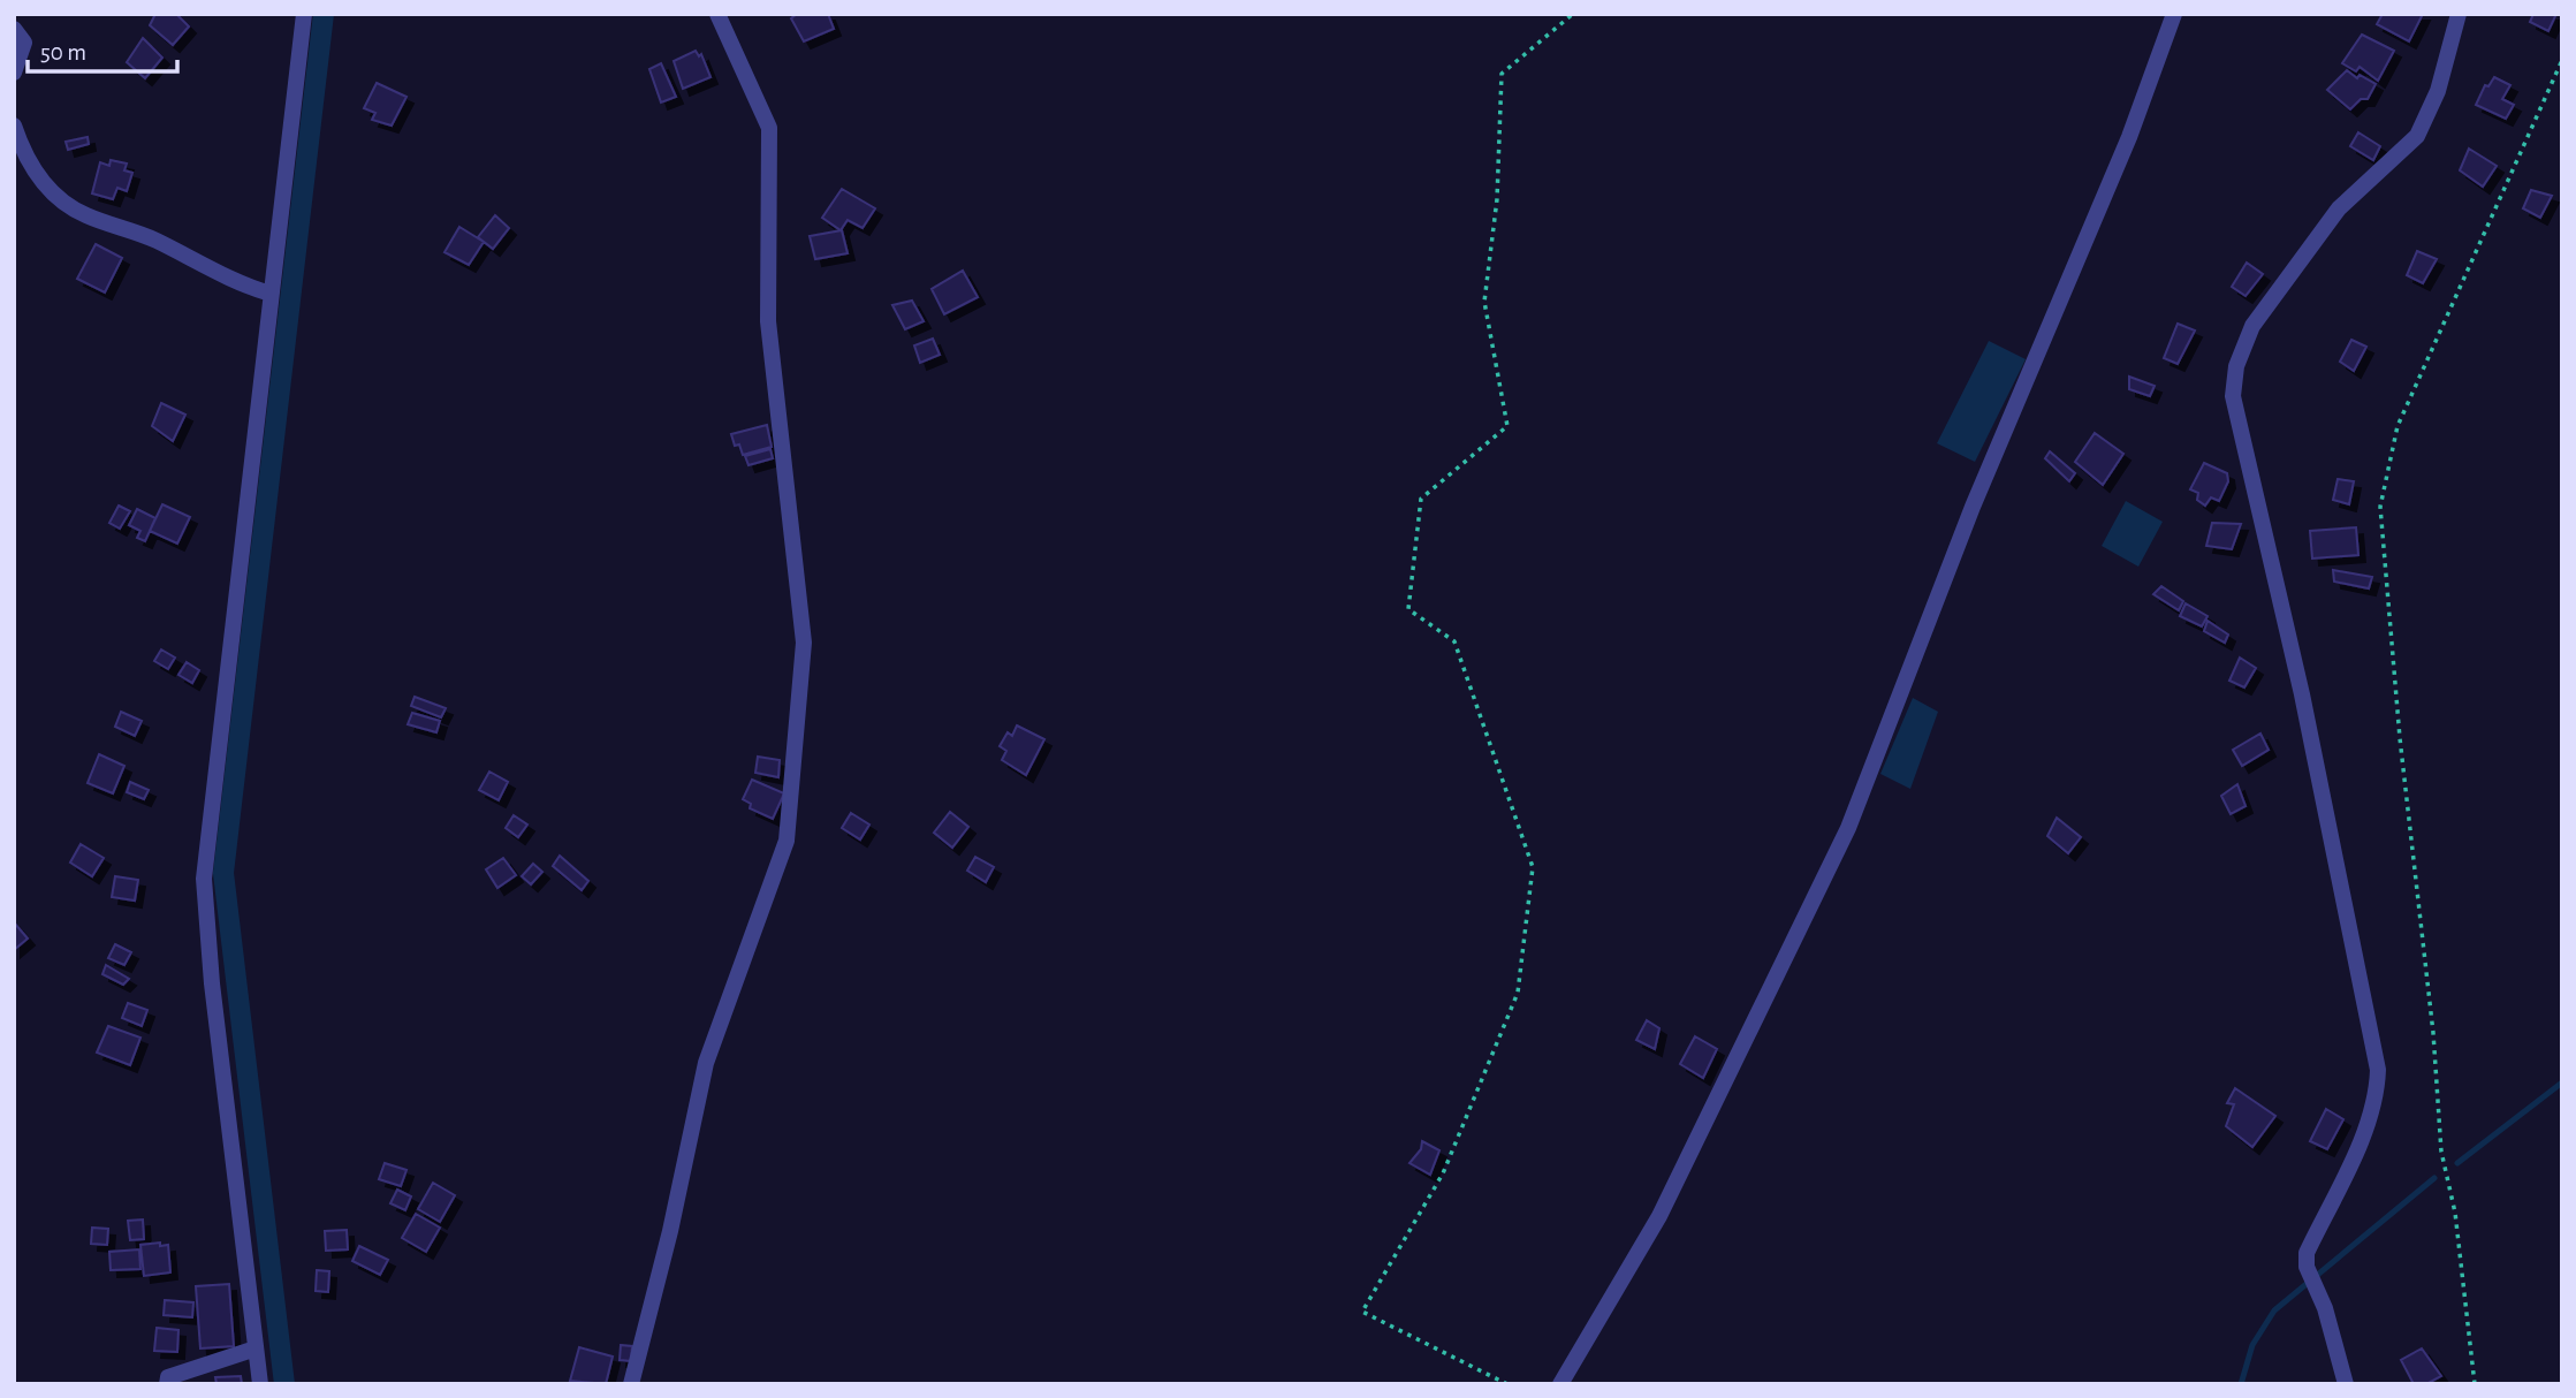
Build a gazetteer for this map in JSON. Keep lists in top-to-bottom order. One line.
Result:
{"scale_bar":"50 m"}
